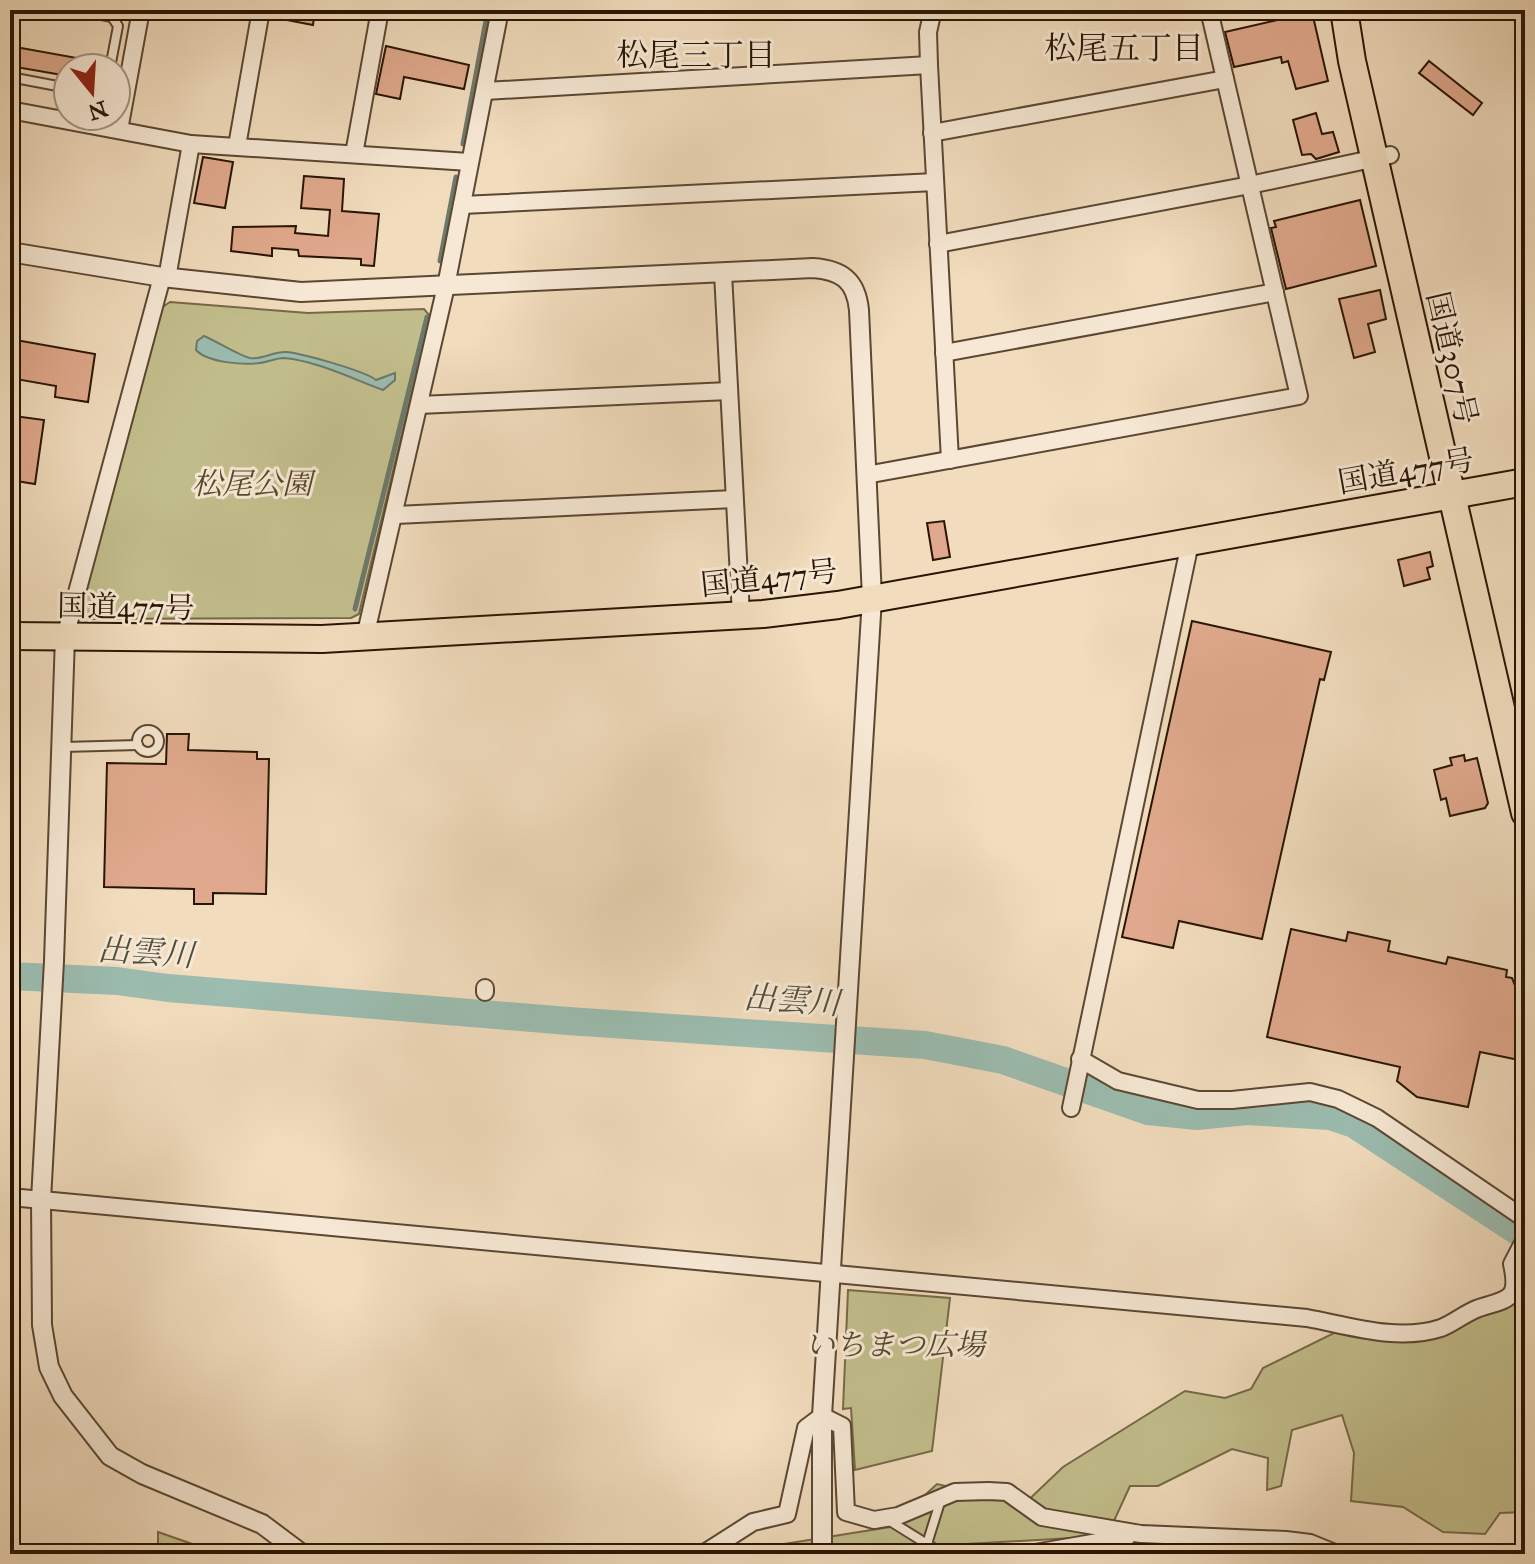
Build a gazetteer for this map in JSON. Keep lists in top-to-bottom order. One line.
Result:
{"streets":{"highway":["国道307号","国道477号"]},"crossings":[["国道307号","国道477号"]],"districts":["松尾五丁目","松尾三丁目"],"water":["出雲川"],"parks":["松尾公園","いちまつ広場"],"north":"bottom"}
